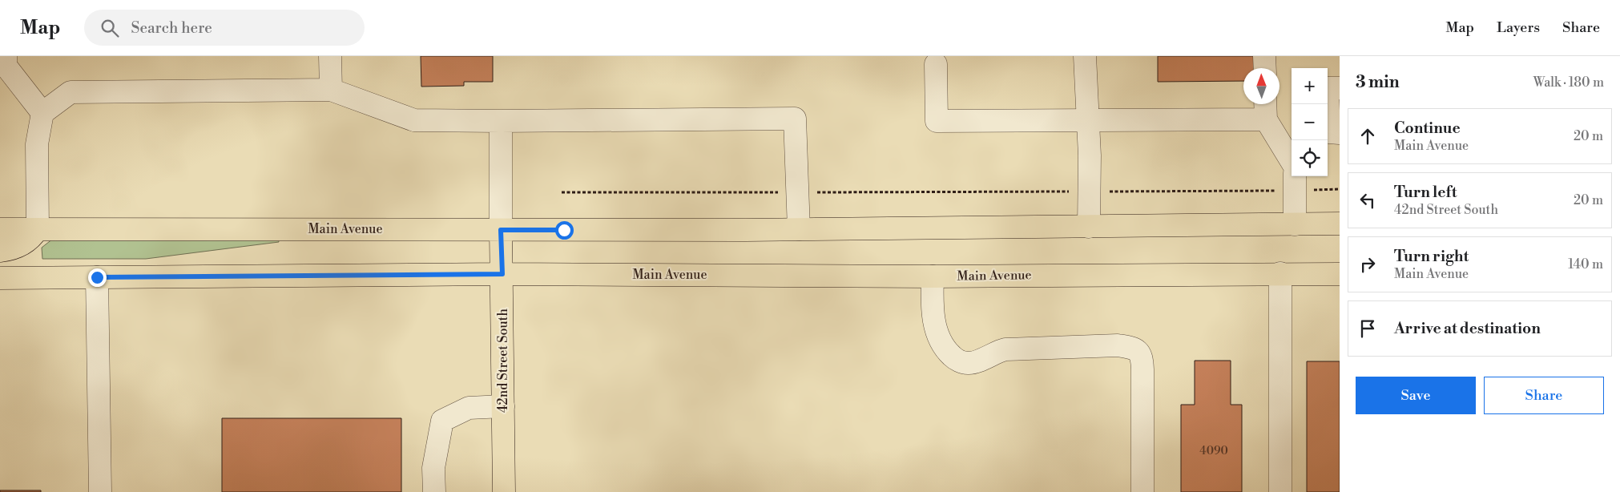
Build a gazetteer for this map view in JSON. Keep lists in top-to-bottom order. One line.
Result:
{"streets":{"main road":["Main Avenue","42nd Street South"]},"crossings":[["Main Avenue","42nd Street South"]],"house_numbers":["4090"],"north":"top","page":{"header":"Map","search":"Search here","nav":["Map","Layers","Share"],"heading":["3 min","Walk · 180 m"],"map_buttons":["+","−"],"list":[["Continue","Main Avenue","20 m"],["Turn left","42nd Street South","20 m"],["Turn right","Main Avenue","140 m"],"Arrive at destination"],"buttons":["Save","Share"]}}
